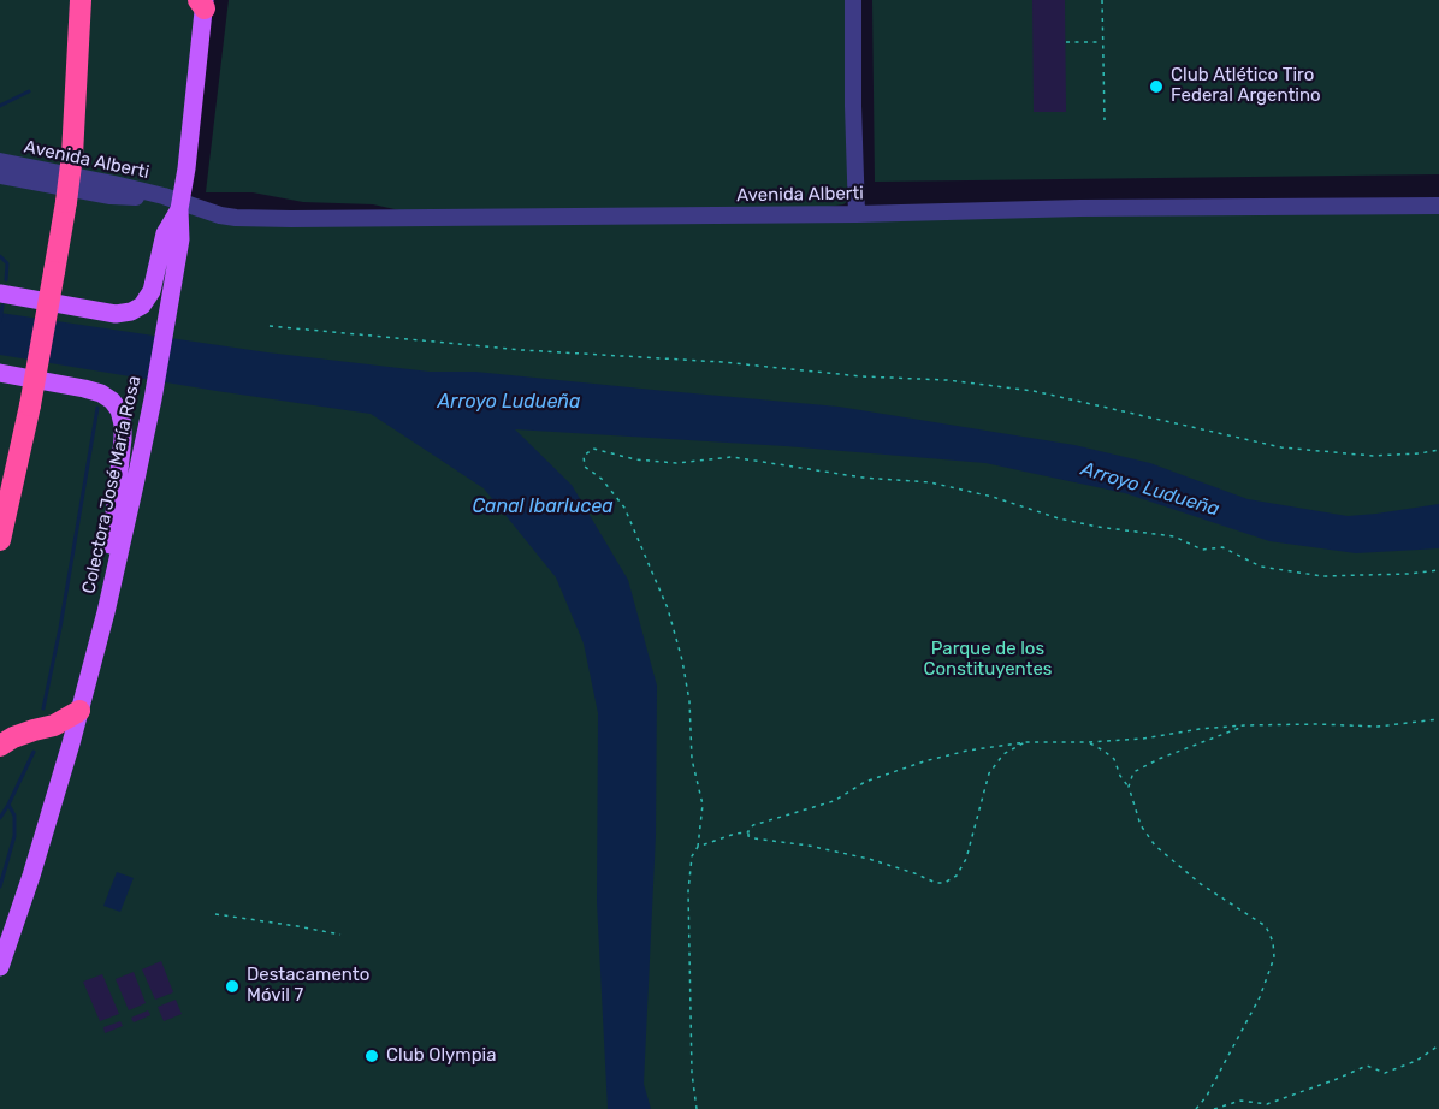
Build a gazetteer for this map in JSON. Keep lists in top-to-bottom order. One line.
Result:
{"streets":{"main road":["Colectora José María Rosa"],"street":["Avenida Alberti"]},"crossings":[["Avenida Alberti","Colectora José María Rosa"]],"water":["Arroyo Ludueña","Canal Ibarlucea"],"parks":["Parque de los Constituyentes"],"places":["Club Atlético Tiro Federal Argentino","Destacamento Móvil 7","Club Olympia"]}
